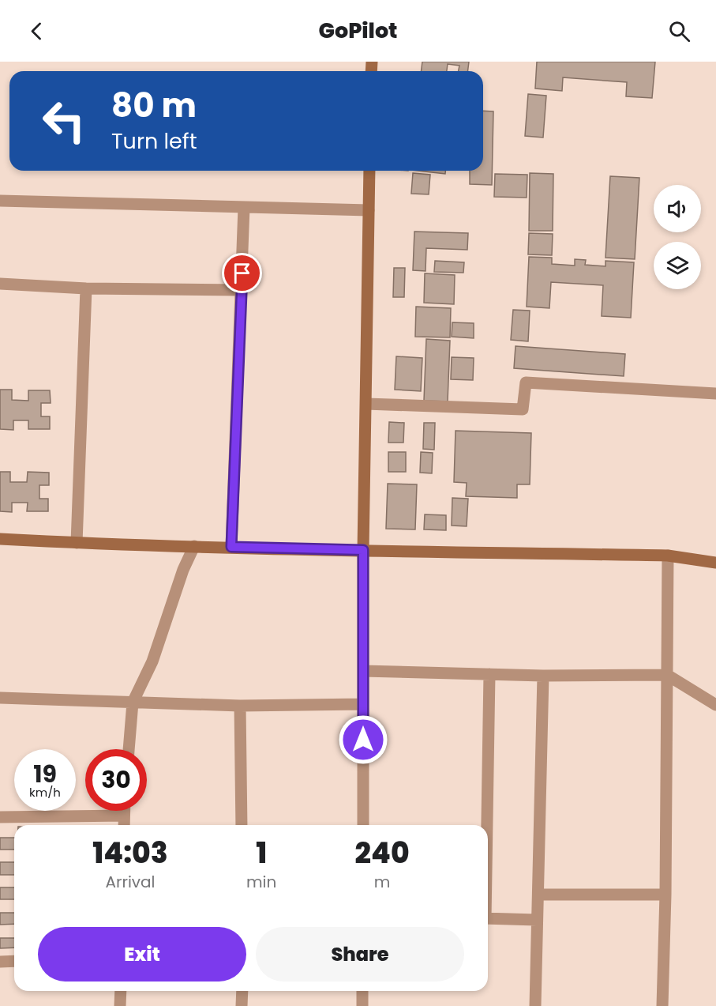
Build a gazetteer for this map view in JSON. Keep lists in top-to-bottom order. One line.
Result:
{"page":{"header":"GoPilot","turn":["80 m","Turn left"],"speed":"19 km/h","limit":"30","eta":["14:03","Arrival","1","min","240","m"],"buttons":["Exit","Share"]}}
